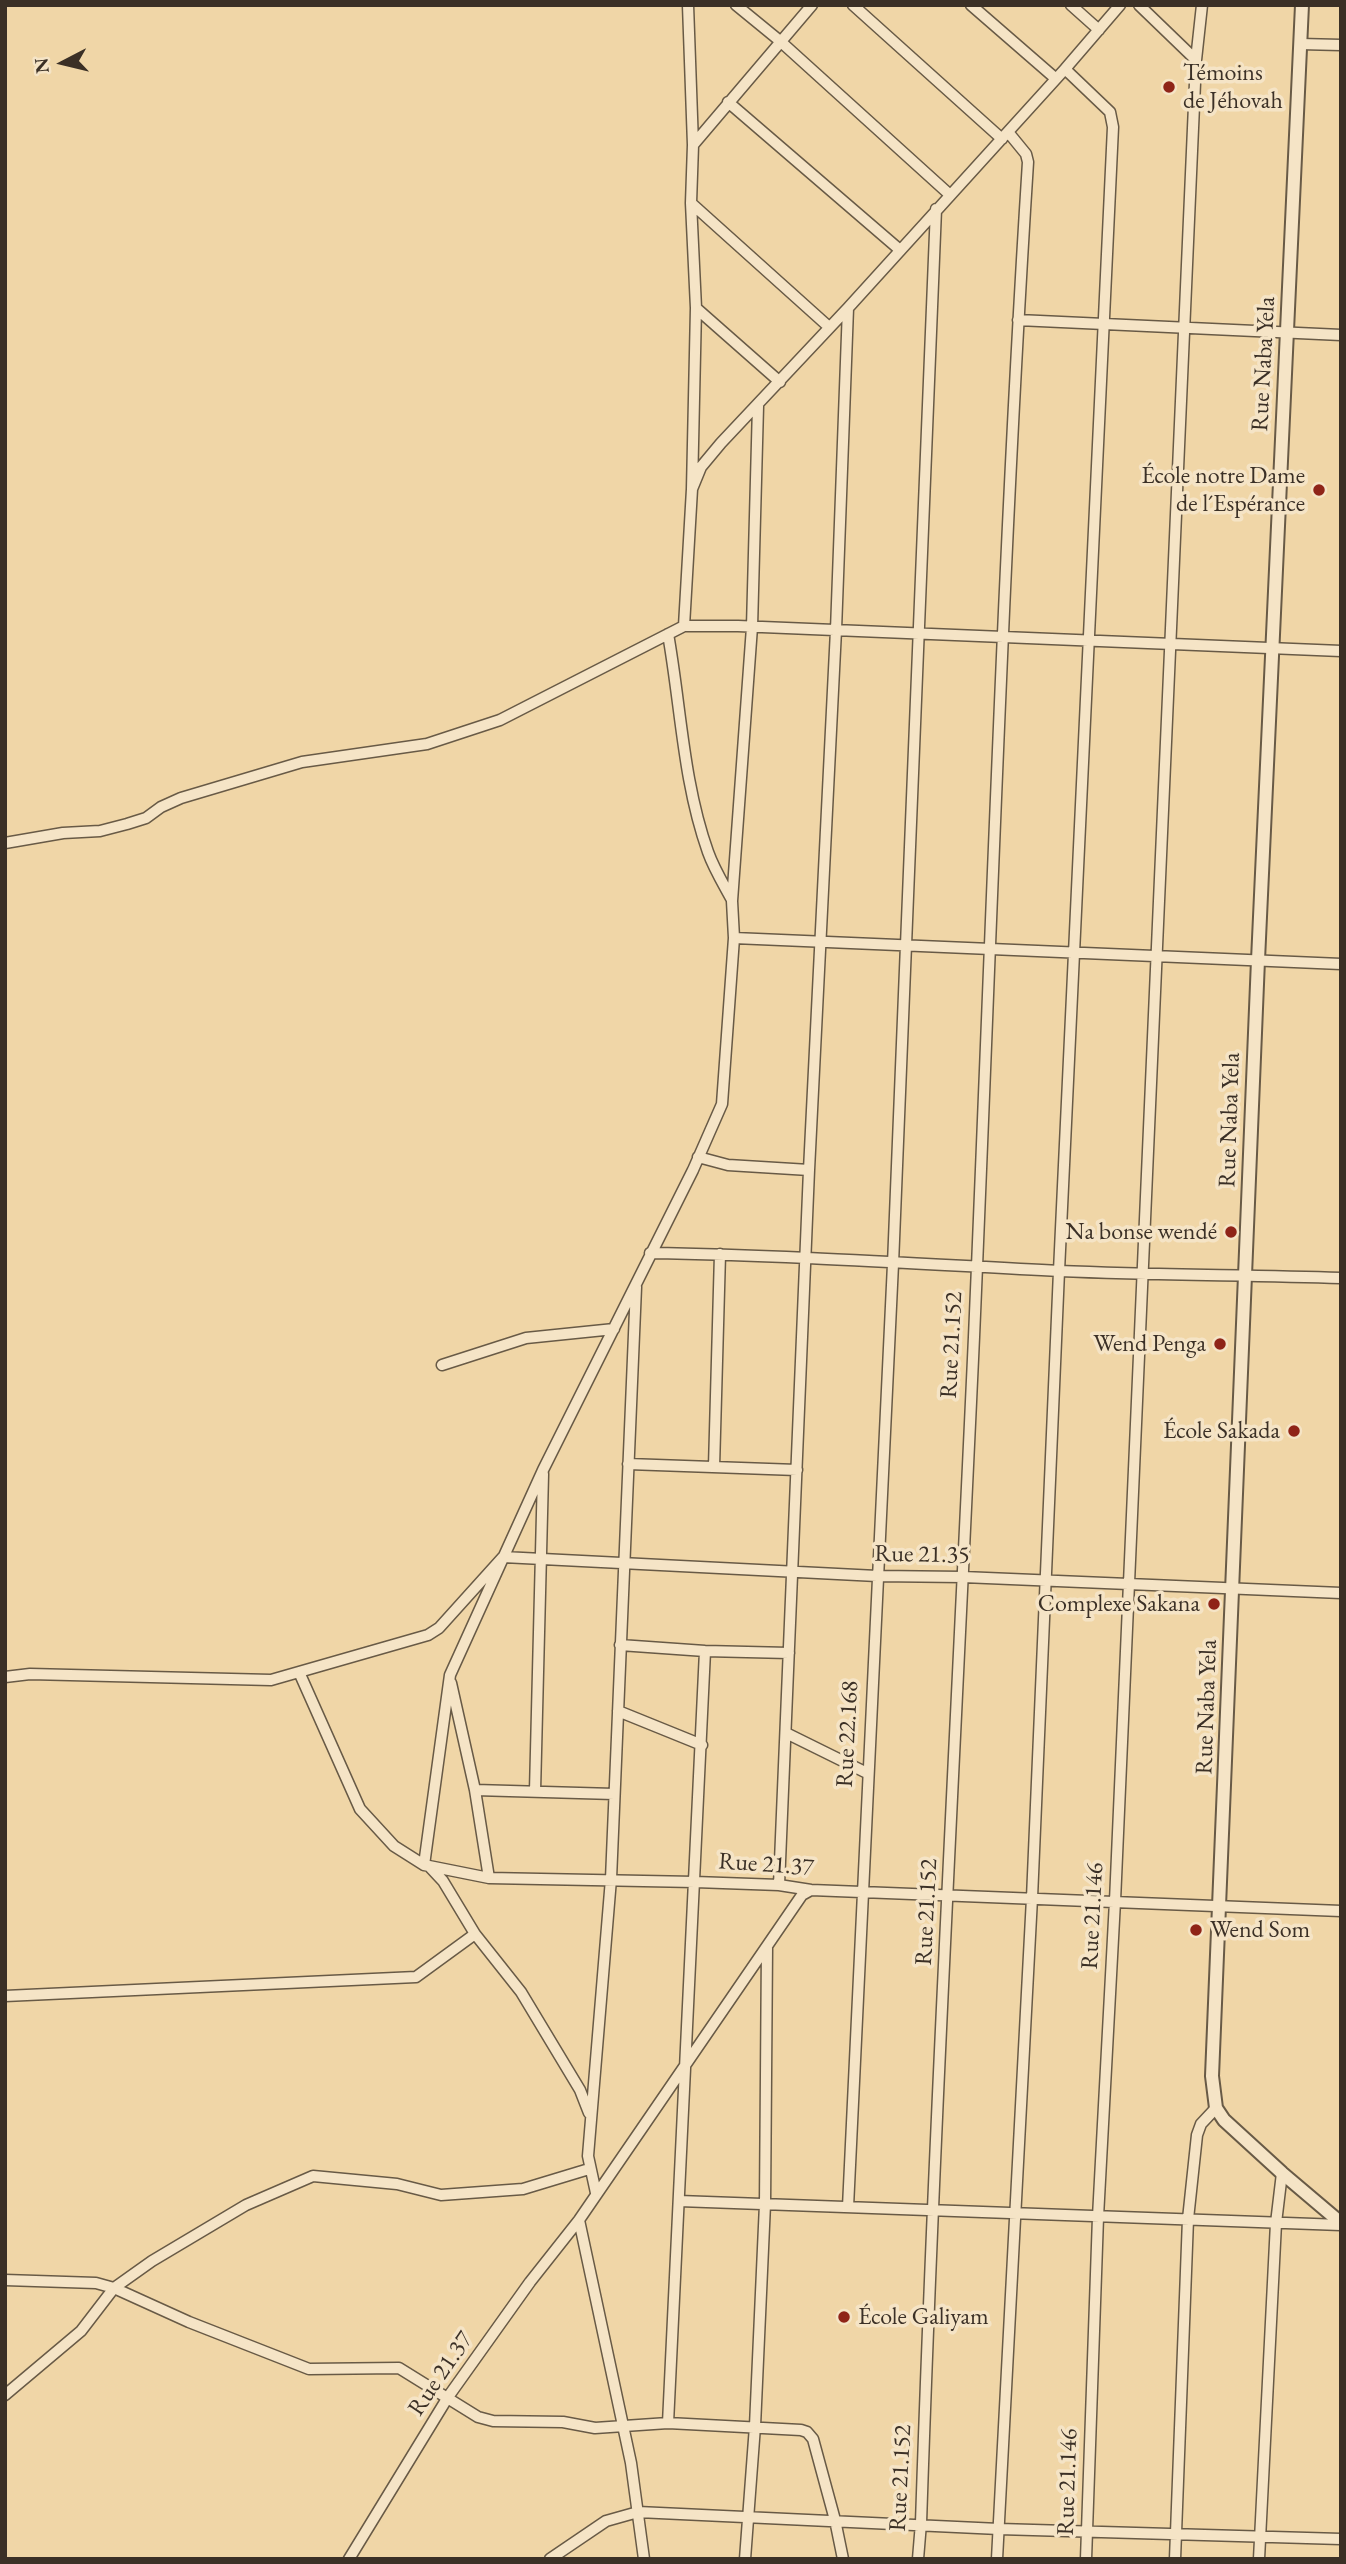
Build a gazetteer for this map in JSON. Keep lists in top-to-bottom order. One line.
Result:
{"streets":{"street":["Rue Naba Yela","Rue 21.152","Rue 21.35","Rue 22.168","Rue 21.37","Rue 21.146"]},"crossings":[["Rue Naba Yela","Rue 21.35"],["Rue Naba Yela","Rue 21.37"],["Rue 21.152","Rue 21.35"],["Rue 21.152","Rue 21.37"],["Rue 21.35","Rue 22.168"],["Rue 21.35","Rue 21.146"],["Rue 22.168","Rue 21.37"],["Rue 21.37","Rue 21.146"]],"places":["Témoins de Jéhovah","École notre Dame de l´Espérance","Na bonse wendé","Wend Penga","École Sakada","Complexe Sakana","Wend Som","École Galiyam"],"north":"left"}
